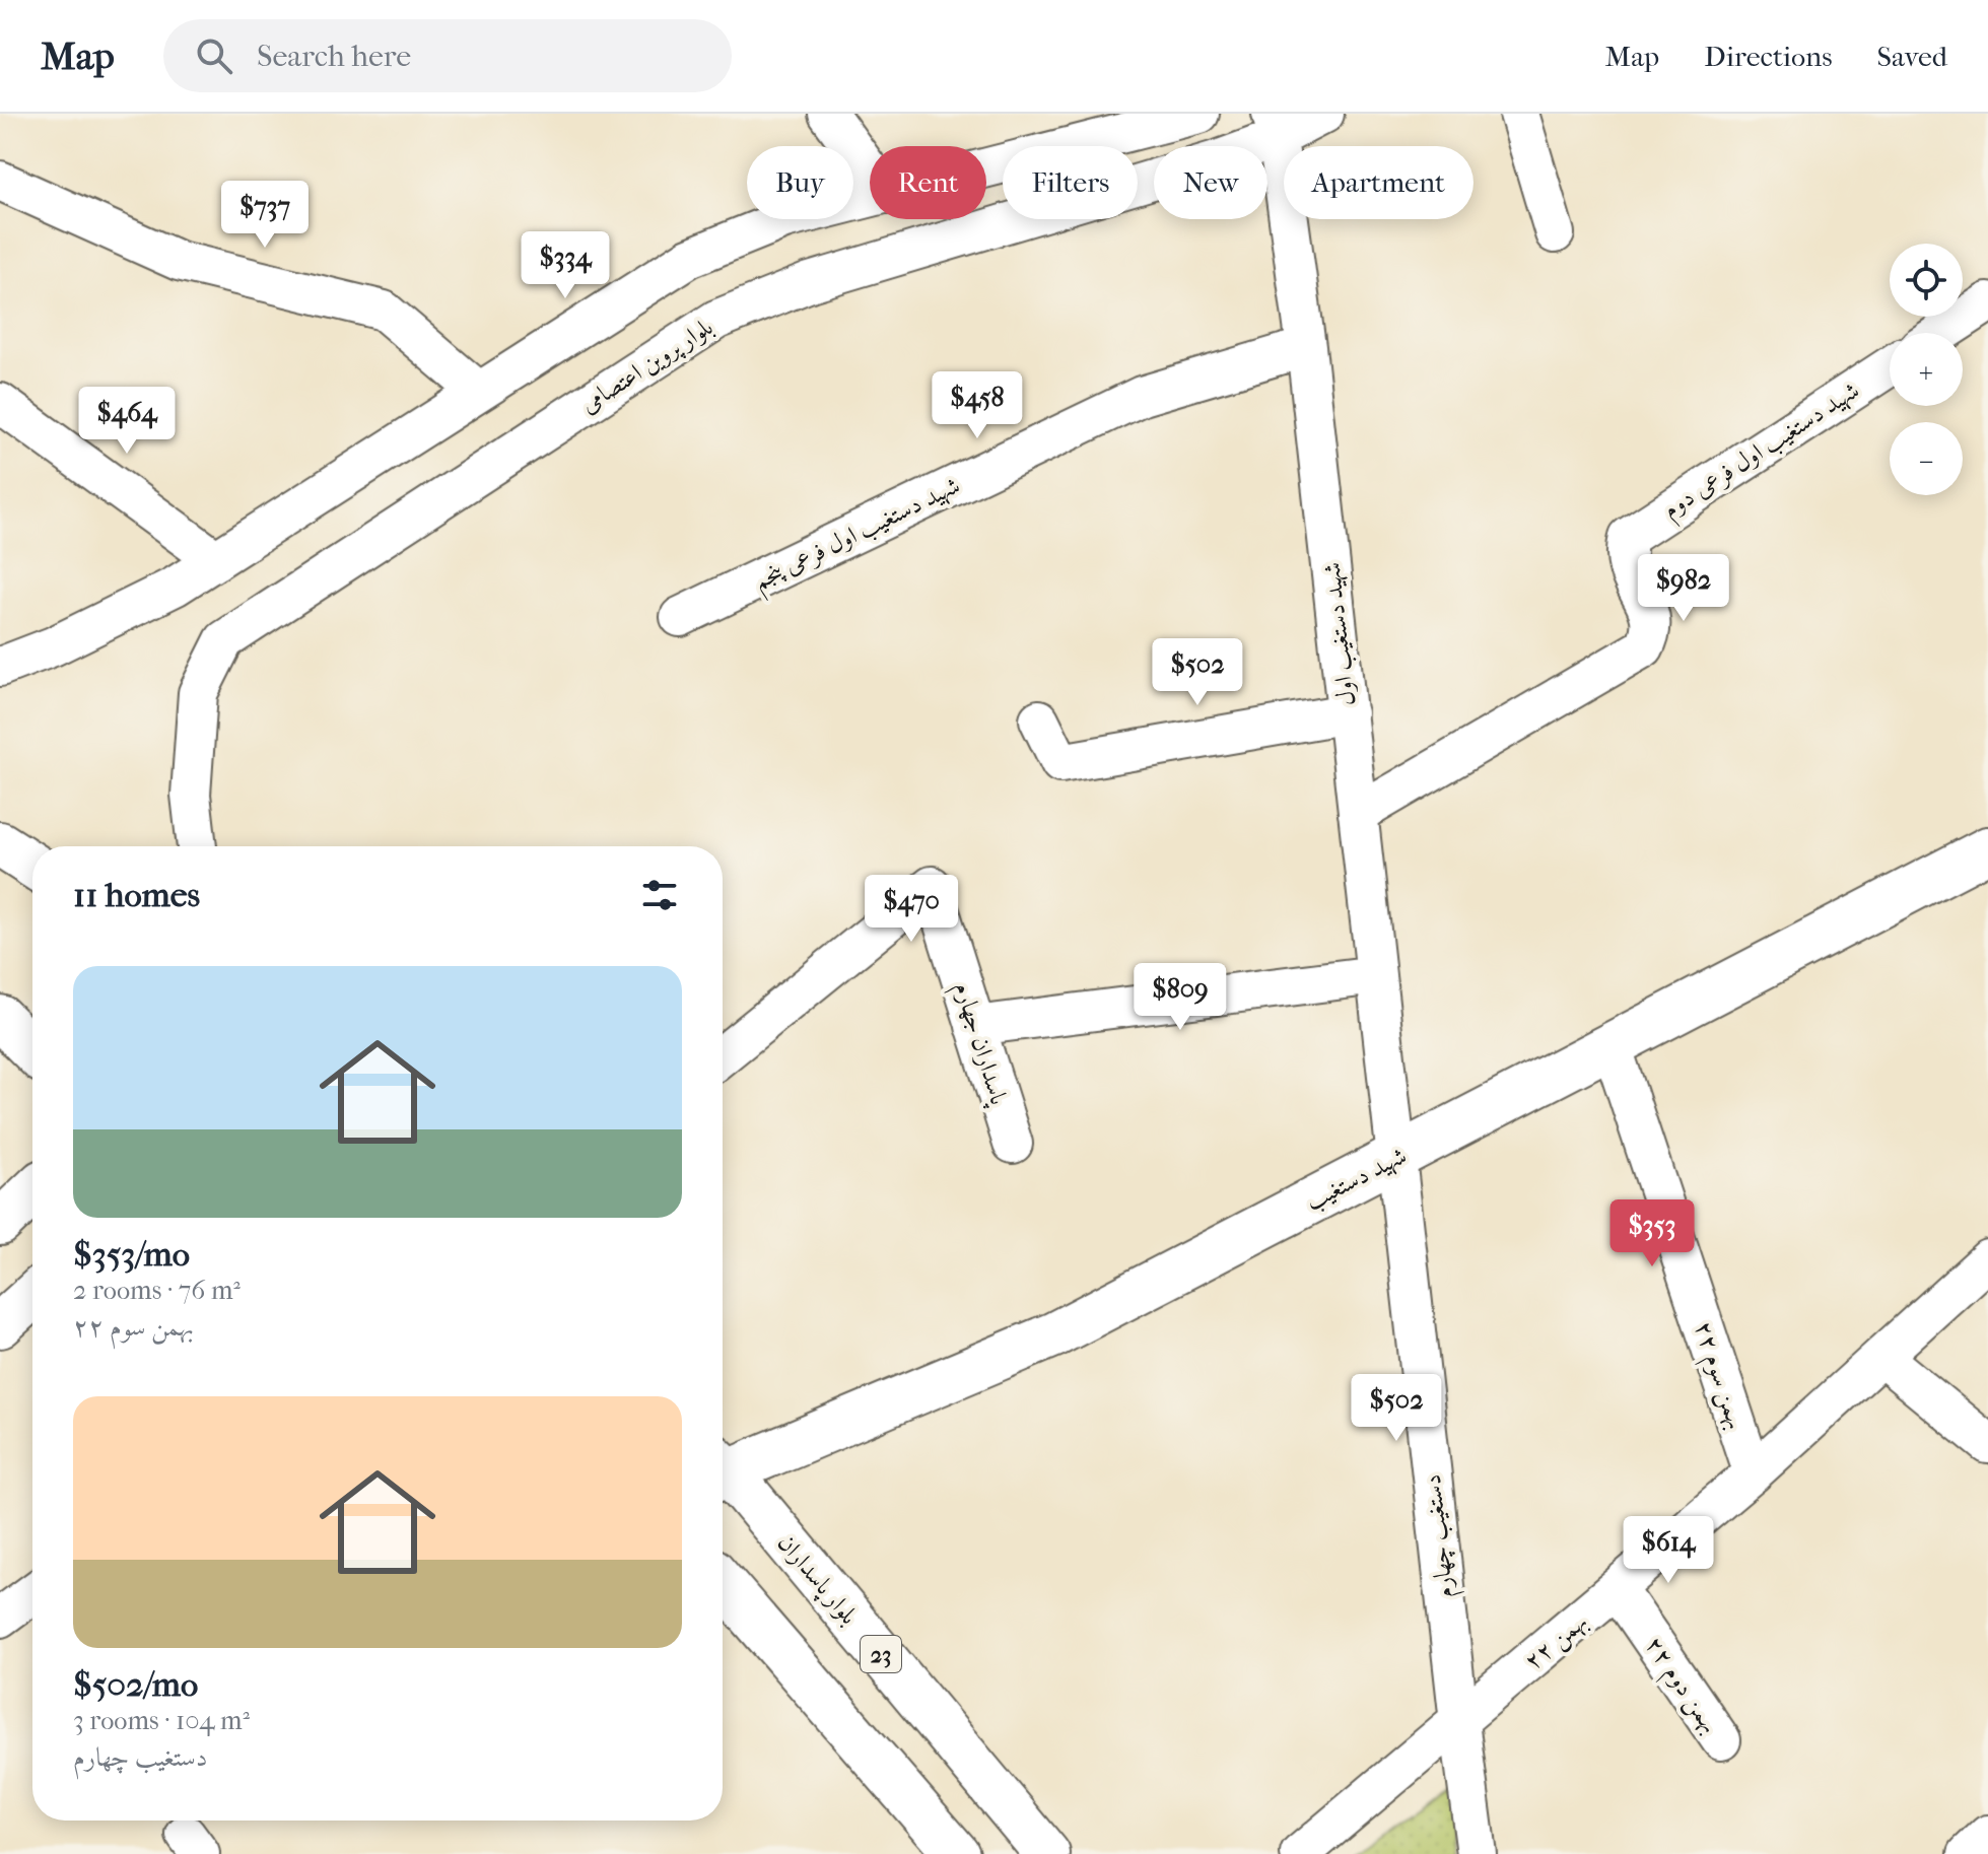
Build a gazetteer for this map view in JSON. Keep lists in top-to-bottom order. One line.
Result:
{"streets":{"main road":["شهید دستغیب","بلوار پاسداران","23"],"street":["بلوار پروین اعتصامی","شهید دستغیب اول فرعی دوم","شهید دستغیب اول فرعی پنجم","شهید دستغیب اول","پاسداران جهارم","۲۲ بهمن سوم","دستغیب چهارم","۲۲ بهمن","۲۲ بهمن دوم"]},"crossings":[["بلوار پروین اعتصامی","شهید دستغیب اول"],["شهید دستغیب اول فرعی دوم","شهید دستغیب اول"],["شهید دستغیب اول فرعی پنجم","شهید دستغیب اول"],["شهید دستغیب اول","شهید دستغیب"],["شهید دستغیب اول","دستغیب چهارم"],["شهید دستغیب","۲۲ بهمن سوم"],["شهید دستغیب","دستغیب چهارم"],["۲۲ بهمن سوم","۲۲ بهمن"],["دستغیب چهارم","۲۲ بهمن"],["۲۲ بهمن","۲۲ بهمن دوم"]],"page":{"header":"Map","search":"Search here","nav":["Map","Directions","Saved"],"chip":["Buy","Rent","Filters","New","Apartment"],"price":["$737","$334","$458","$464","$982","$502","$470","$809","$353","$502","$614"],"map_buttons":["+","−"],"heading":"11 homes","list":[{"name":"$353/mo","note":"2 rooms · 76 m² · ۲۲ بهمن سوم"},{"name":"$502/mo","note":"3 rooms · 104 m² · دستغیب چهارم"}]}}
